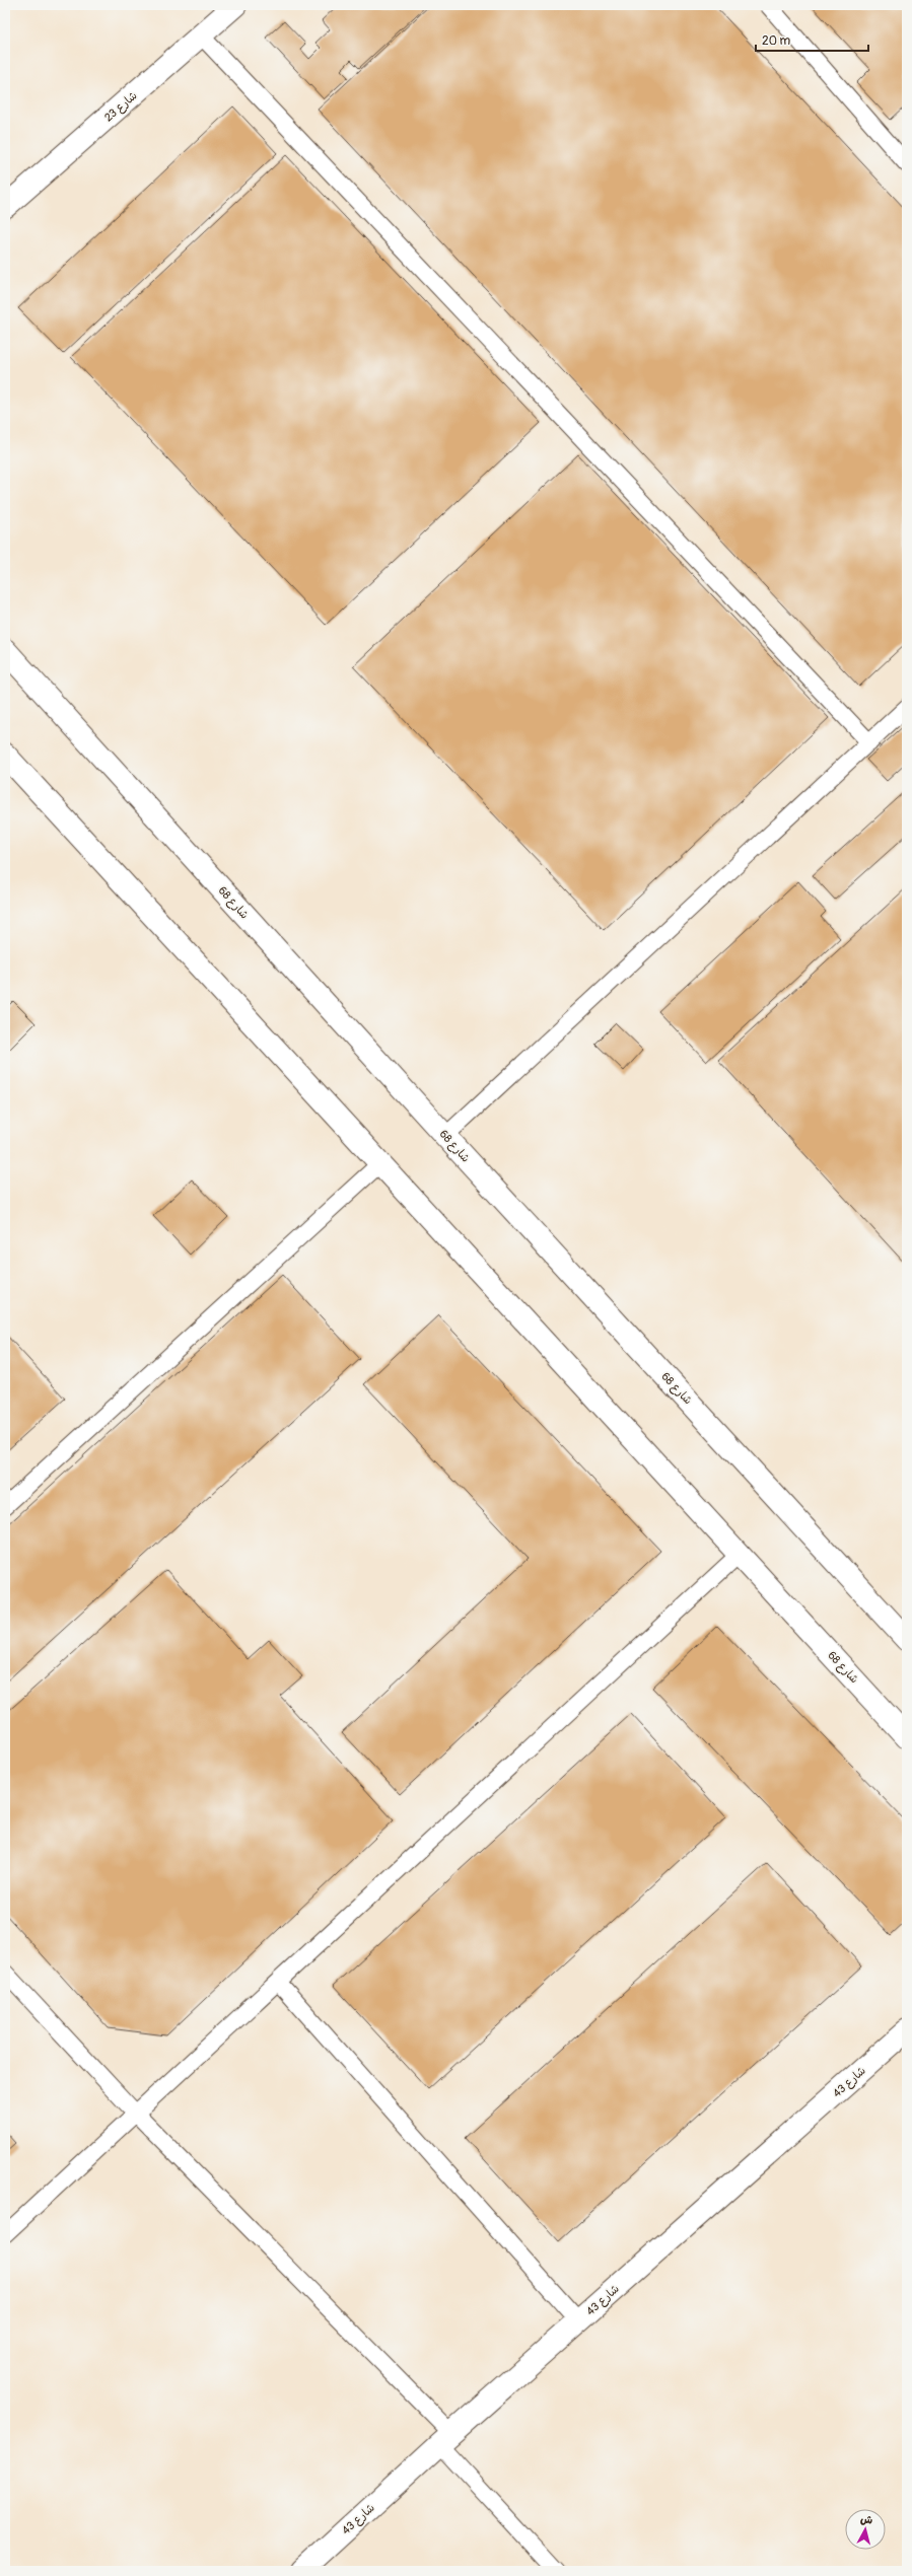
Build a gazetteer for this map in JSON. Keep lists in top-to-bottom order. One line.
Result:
{"streets":{"street":["شارع 23","شارع 68","شارع 43"]},"scale_bar":"20 m","north":"top"}
